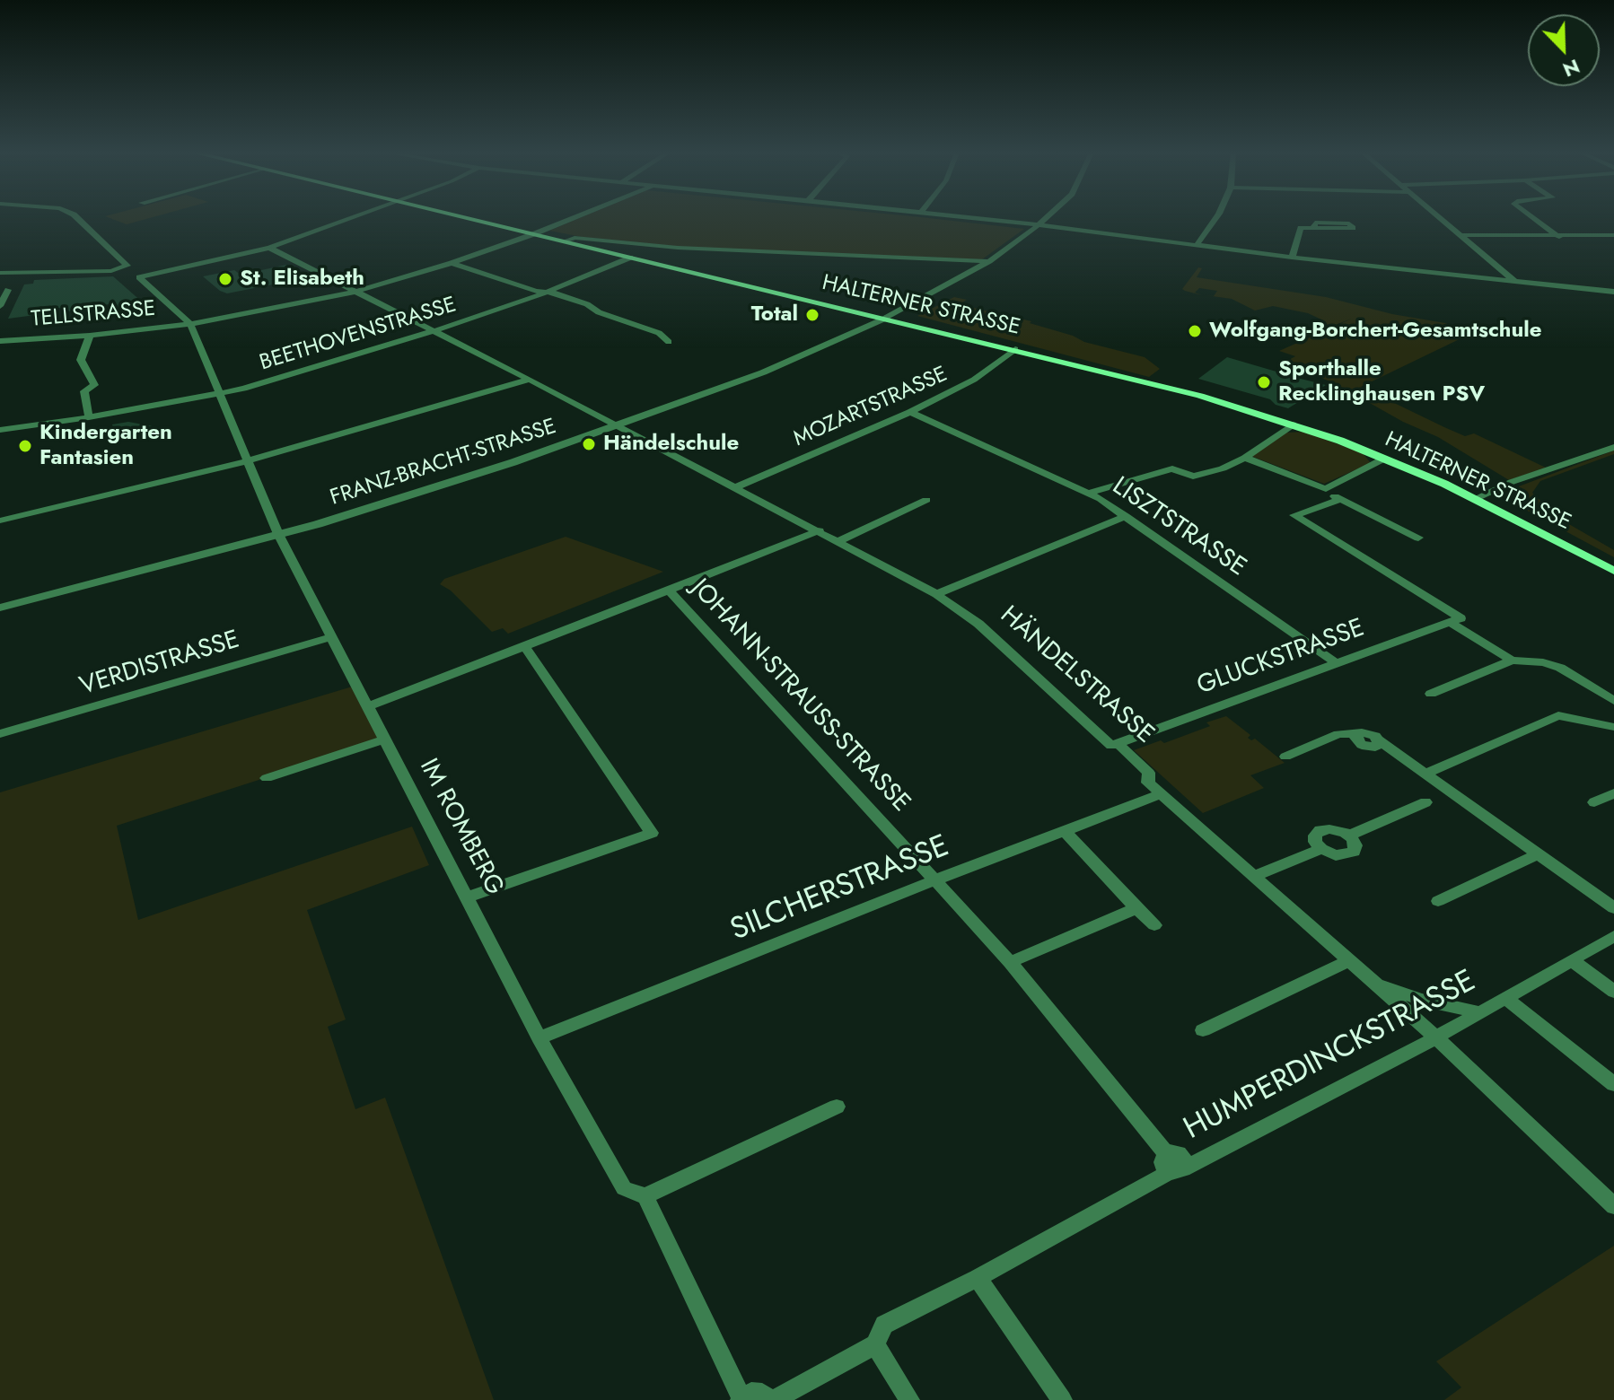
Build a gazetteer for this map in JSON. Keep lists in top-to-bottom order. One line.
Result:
{"streets":{"main road":["HALTERNER STRASSE"],"street":["TELLSTRASSE","BEETHOVENSTRASSE","MOZARTSTRASSE","FRANZ-BRACHT-STRASSE","LISZTSTRASSE","GLUCKSTRASSE","VERDISTRASSE","HÄNDELSTRASSE","JOHANN-STRAUSS-STRASSE","IM ROMBERG","SILCHERSTRASSE","HUMPERDINCKSTRASSE"]},"crossings":[["HALTERNER STRASSE","TELLSTRASSE"],["HALTERNER STRASSE","BEETHOVENSTRASSE"],["HALTERNER STRASSE","MOZARTSTRASSE"],["HALTERNER STRASSE","FRANZ-BRACHT-STRASSE"],["TELLSTRASSE","HÄNDELSTRASSE"],["TELLSTRASSE","IM ROMBERG"],["BEETHOVENSTRASSE","HÄNDELSTRASSE"],["BEETHOVENSTRASSE","IM ROMBERG"],["MOZARTSTRASSE","LISZTSTRASSE"],["MOZARTSTRASSE","HÄNDELSTRASSE"],["FRANZ-BRACHT-STRASSE","HÄNDELSTRASSE"],["FRANZ-BRACHT-STRASSE","IM ROMBERG"],["LISZTSTRASSE","GLUCKSTRASSE"],["GLUCKSTRASSE","HÄNDELSTRASSE"],["VERDISTRASSE","IM ROMBERG"],["HÄNDELSTRASSE","JOHANN-STRAUSS-STRASSE"],["HÄNDELSTRASSE","IM ROMBERG"],["HÄNDELSTRASSE","SILCHERSTRASSE"],["HÄNDELSTRASSE","HUMPERDINCKSTRASSE"],["JOHANN-STRAUSS-STRASSE","IM ROMBERG"],["JOHANN-STRAUSS-STRASSE","SILCHERSTRASSE"],["JOHANN-STRAUSS-STRASSE","HUMPERDINCKSTRASSE"],["IM ROMBERG","SILCHERSTRASSE"]],"places":["St. Elisabeth","Total","Wolfgang-Borchert-Gesamtschule","Sporthalle Recklinghausen PSV","Händelschule","Kindergarten Fantasien"],"north":"bottom right"}
